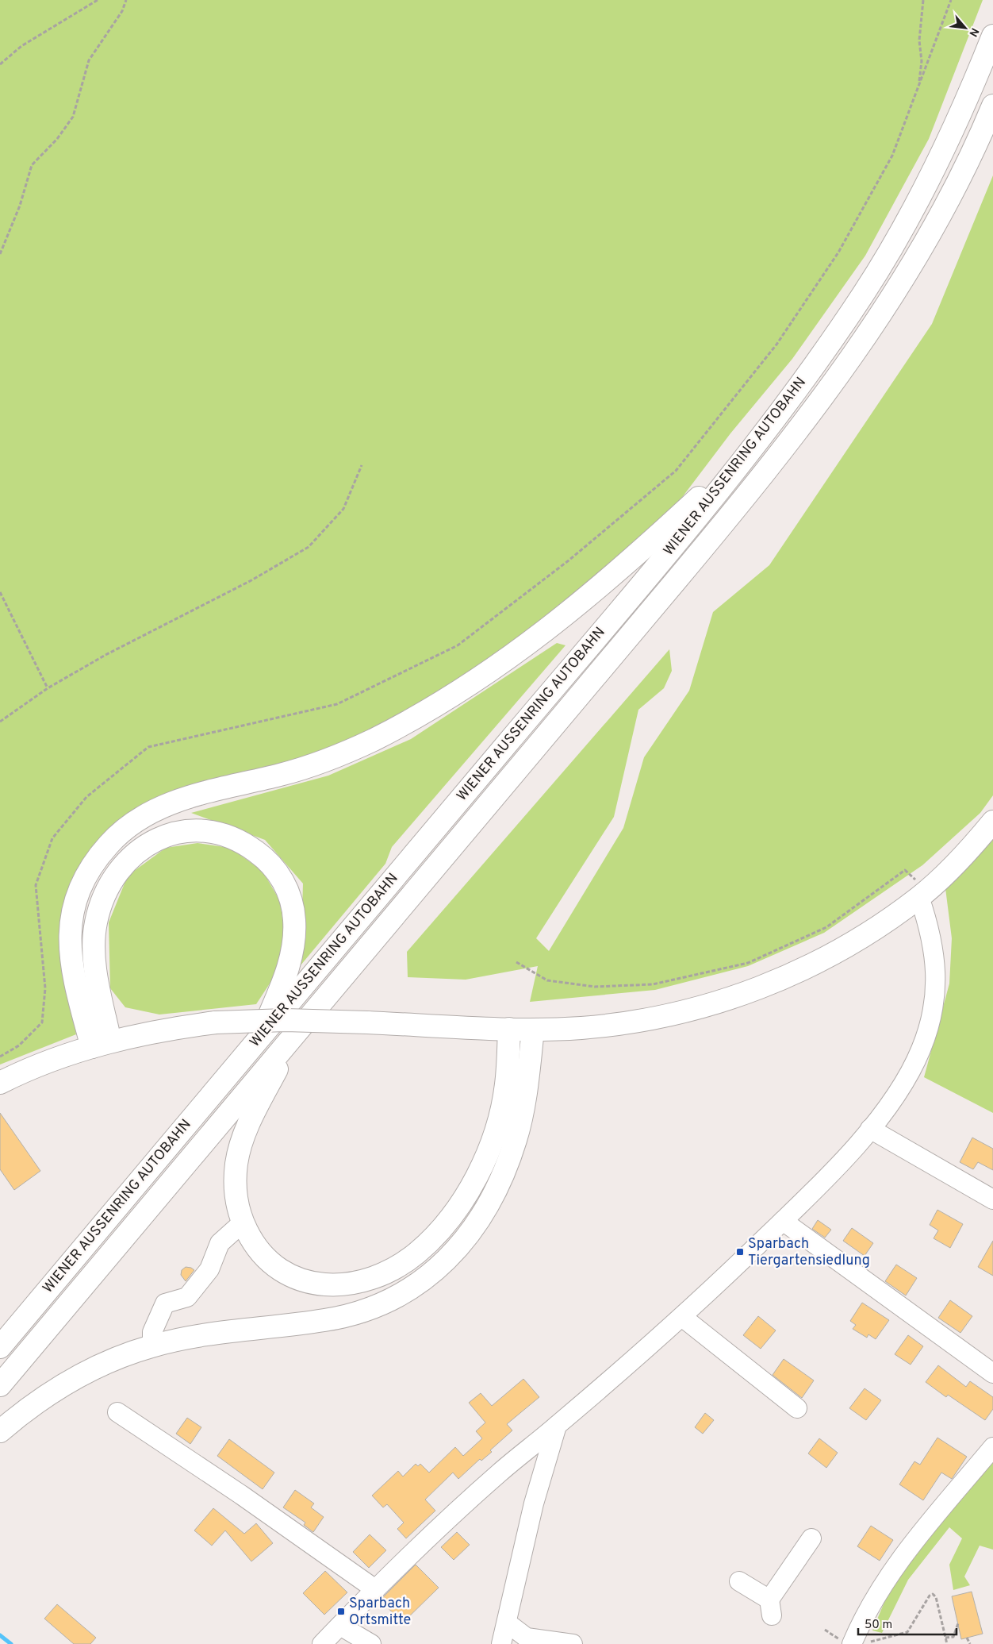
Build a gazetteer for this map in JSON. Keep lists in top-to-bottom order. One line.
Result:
{"streets":{"main road":["WIENER AUSSENRING AUTOBAHN"]},"places":{"transit":["Sparbach Tiergartensiedlung","Sparbach Ortsmitte"]},"scale_bar":"50 m","north":"bottom right"}
